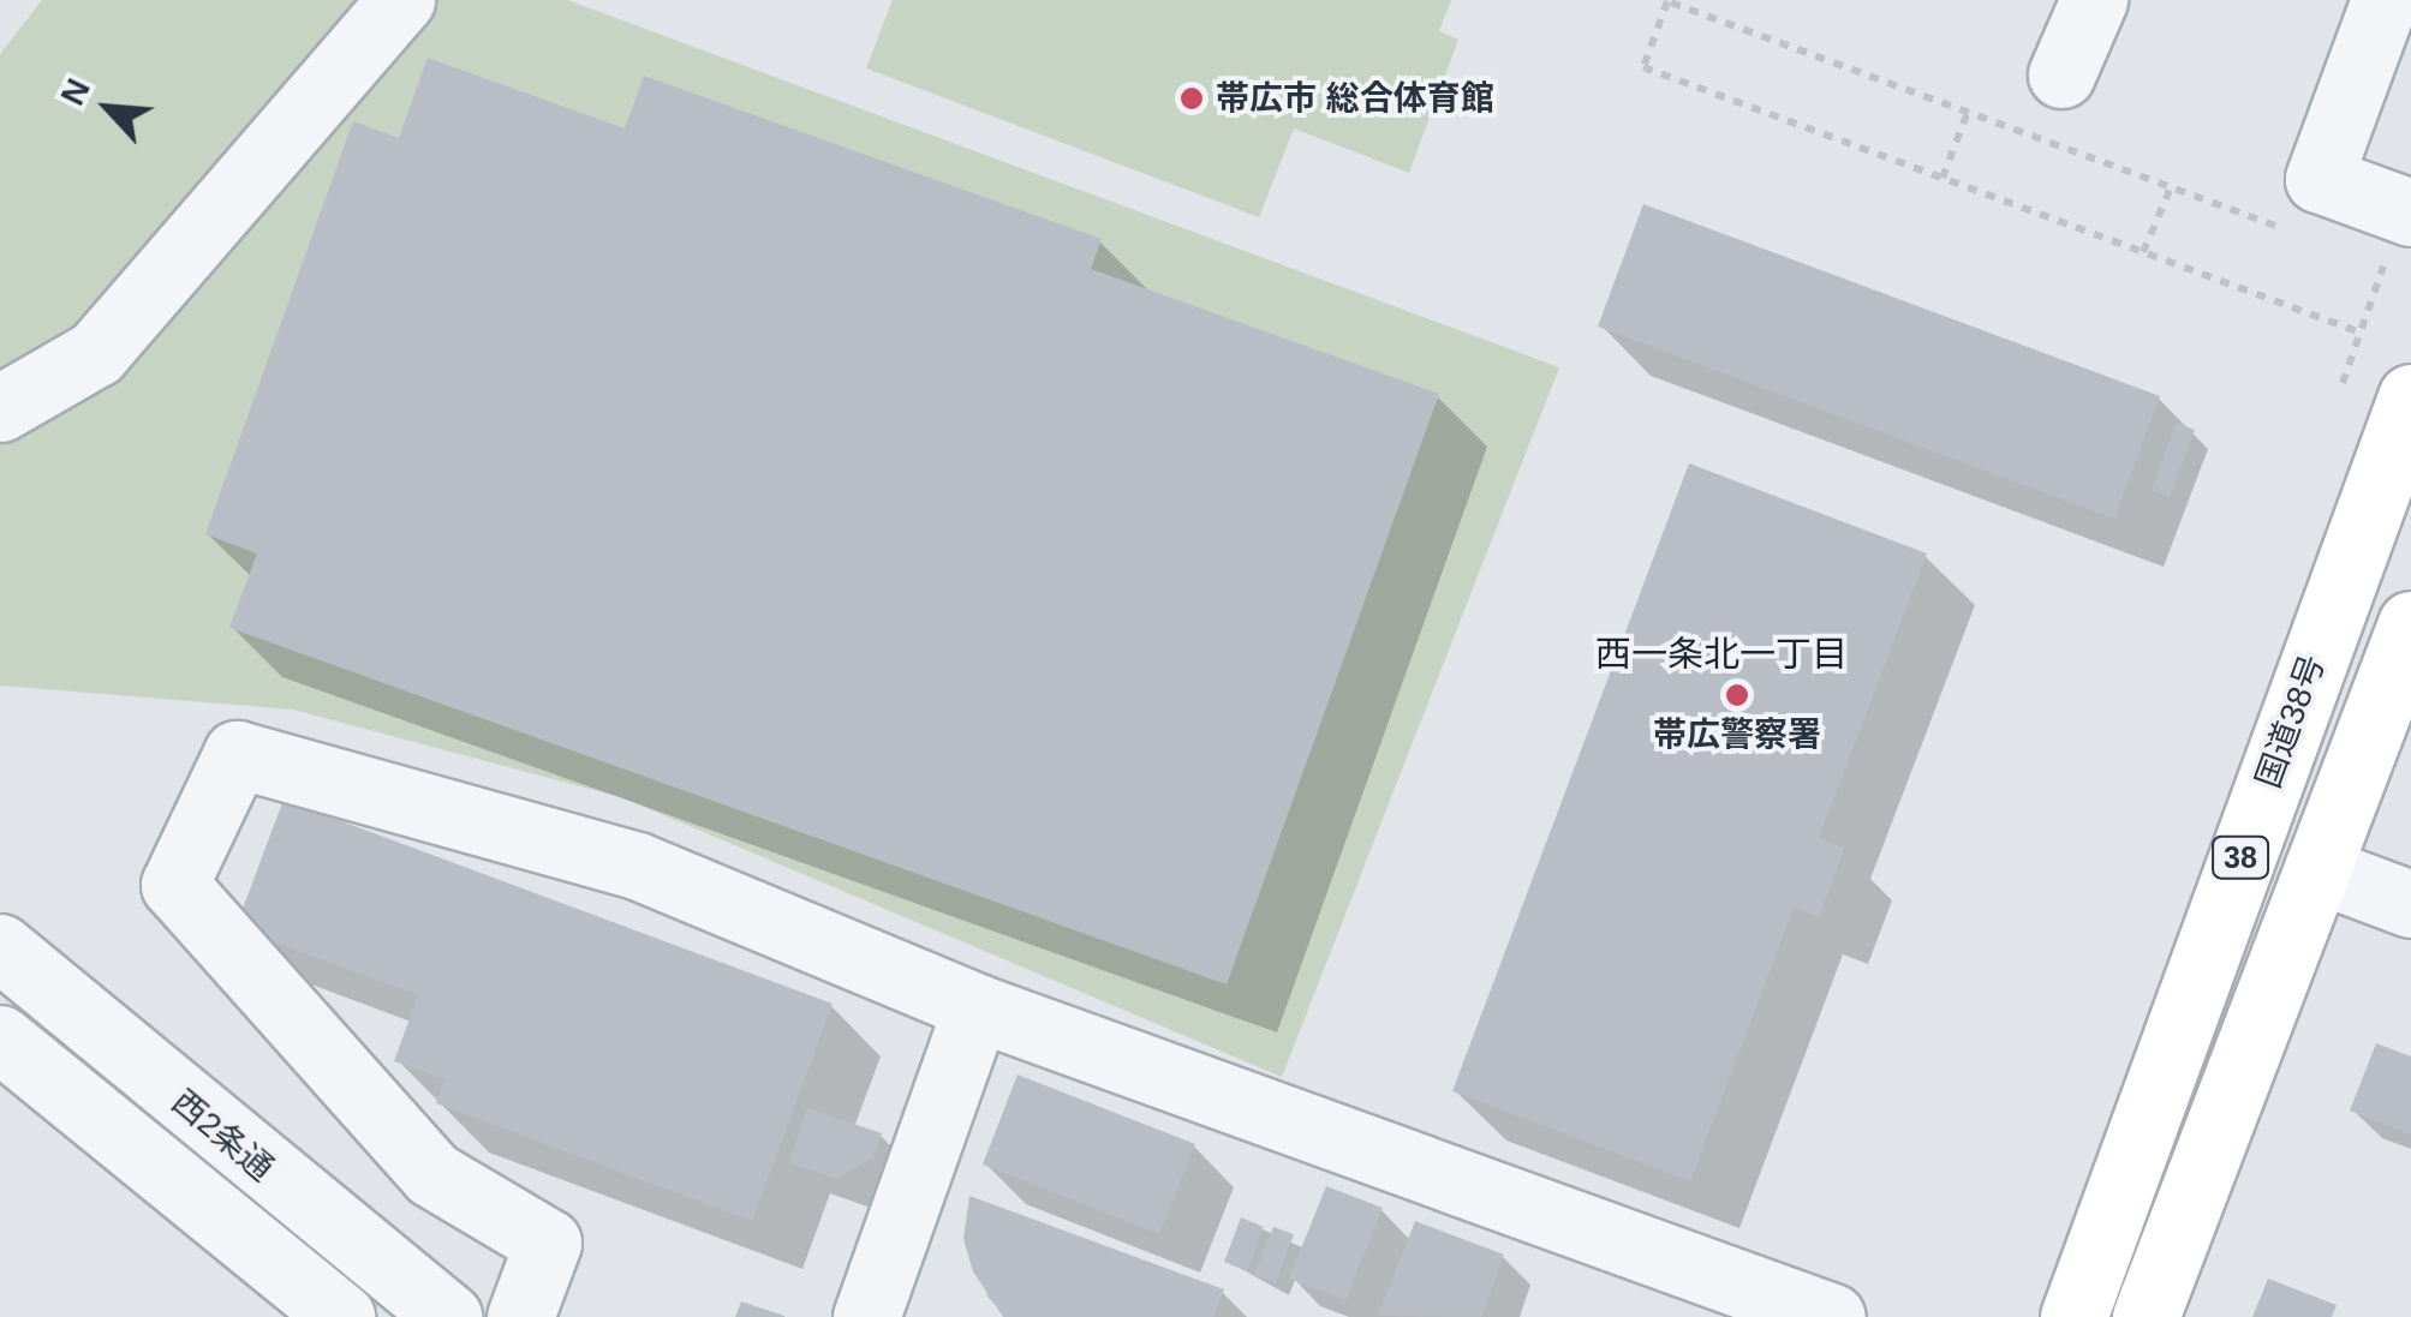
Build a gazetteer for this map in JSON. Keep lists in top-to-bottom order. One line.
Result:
{"streets":{"highway":["国道38号","38"],"street":["西2条通"]},"districts":["西一条北一丁目"],"places":["帯広市 総合体育館","帯広警察署"],"north":"top left"}
